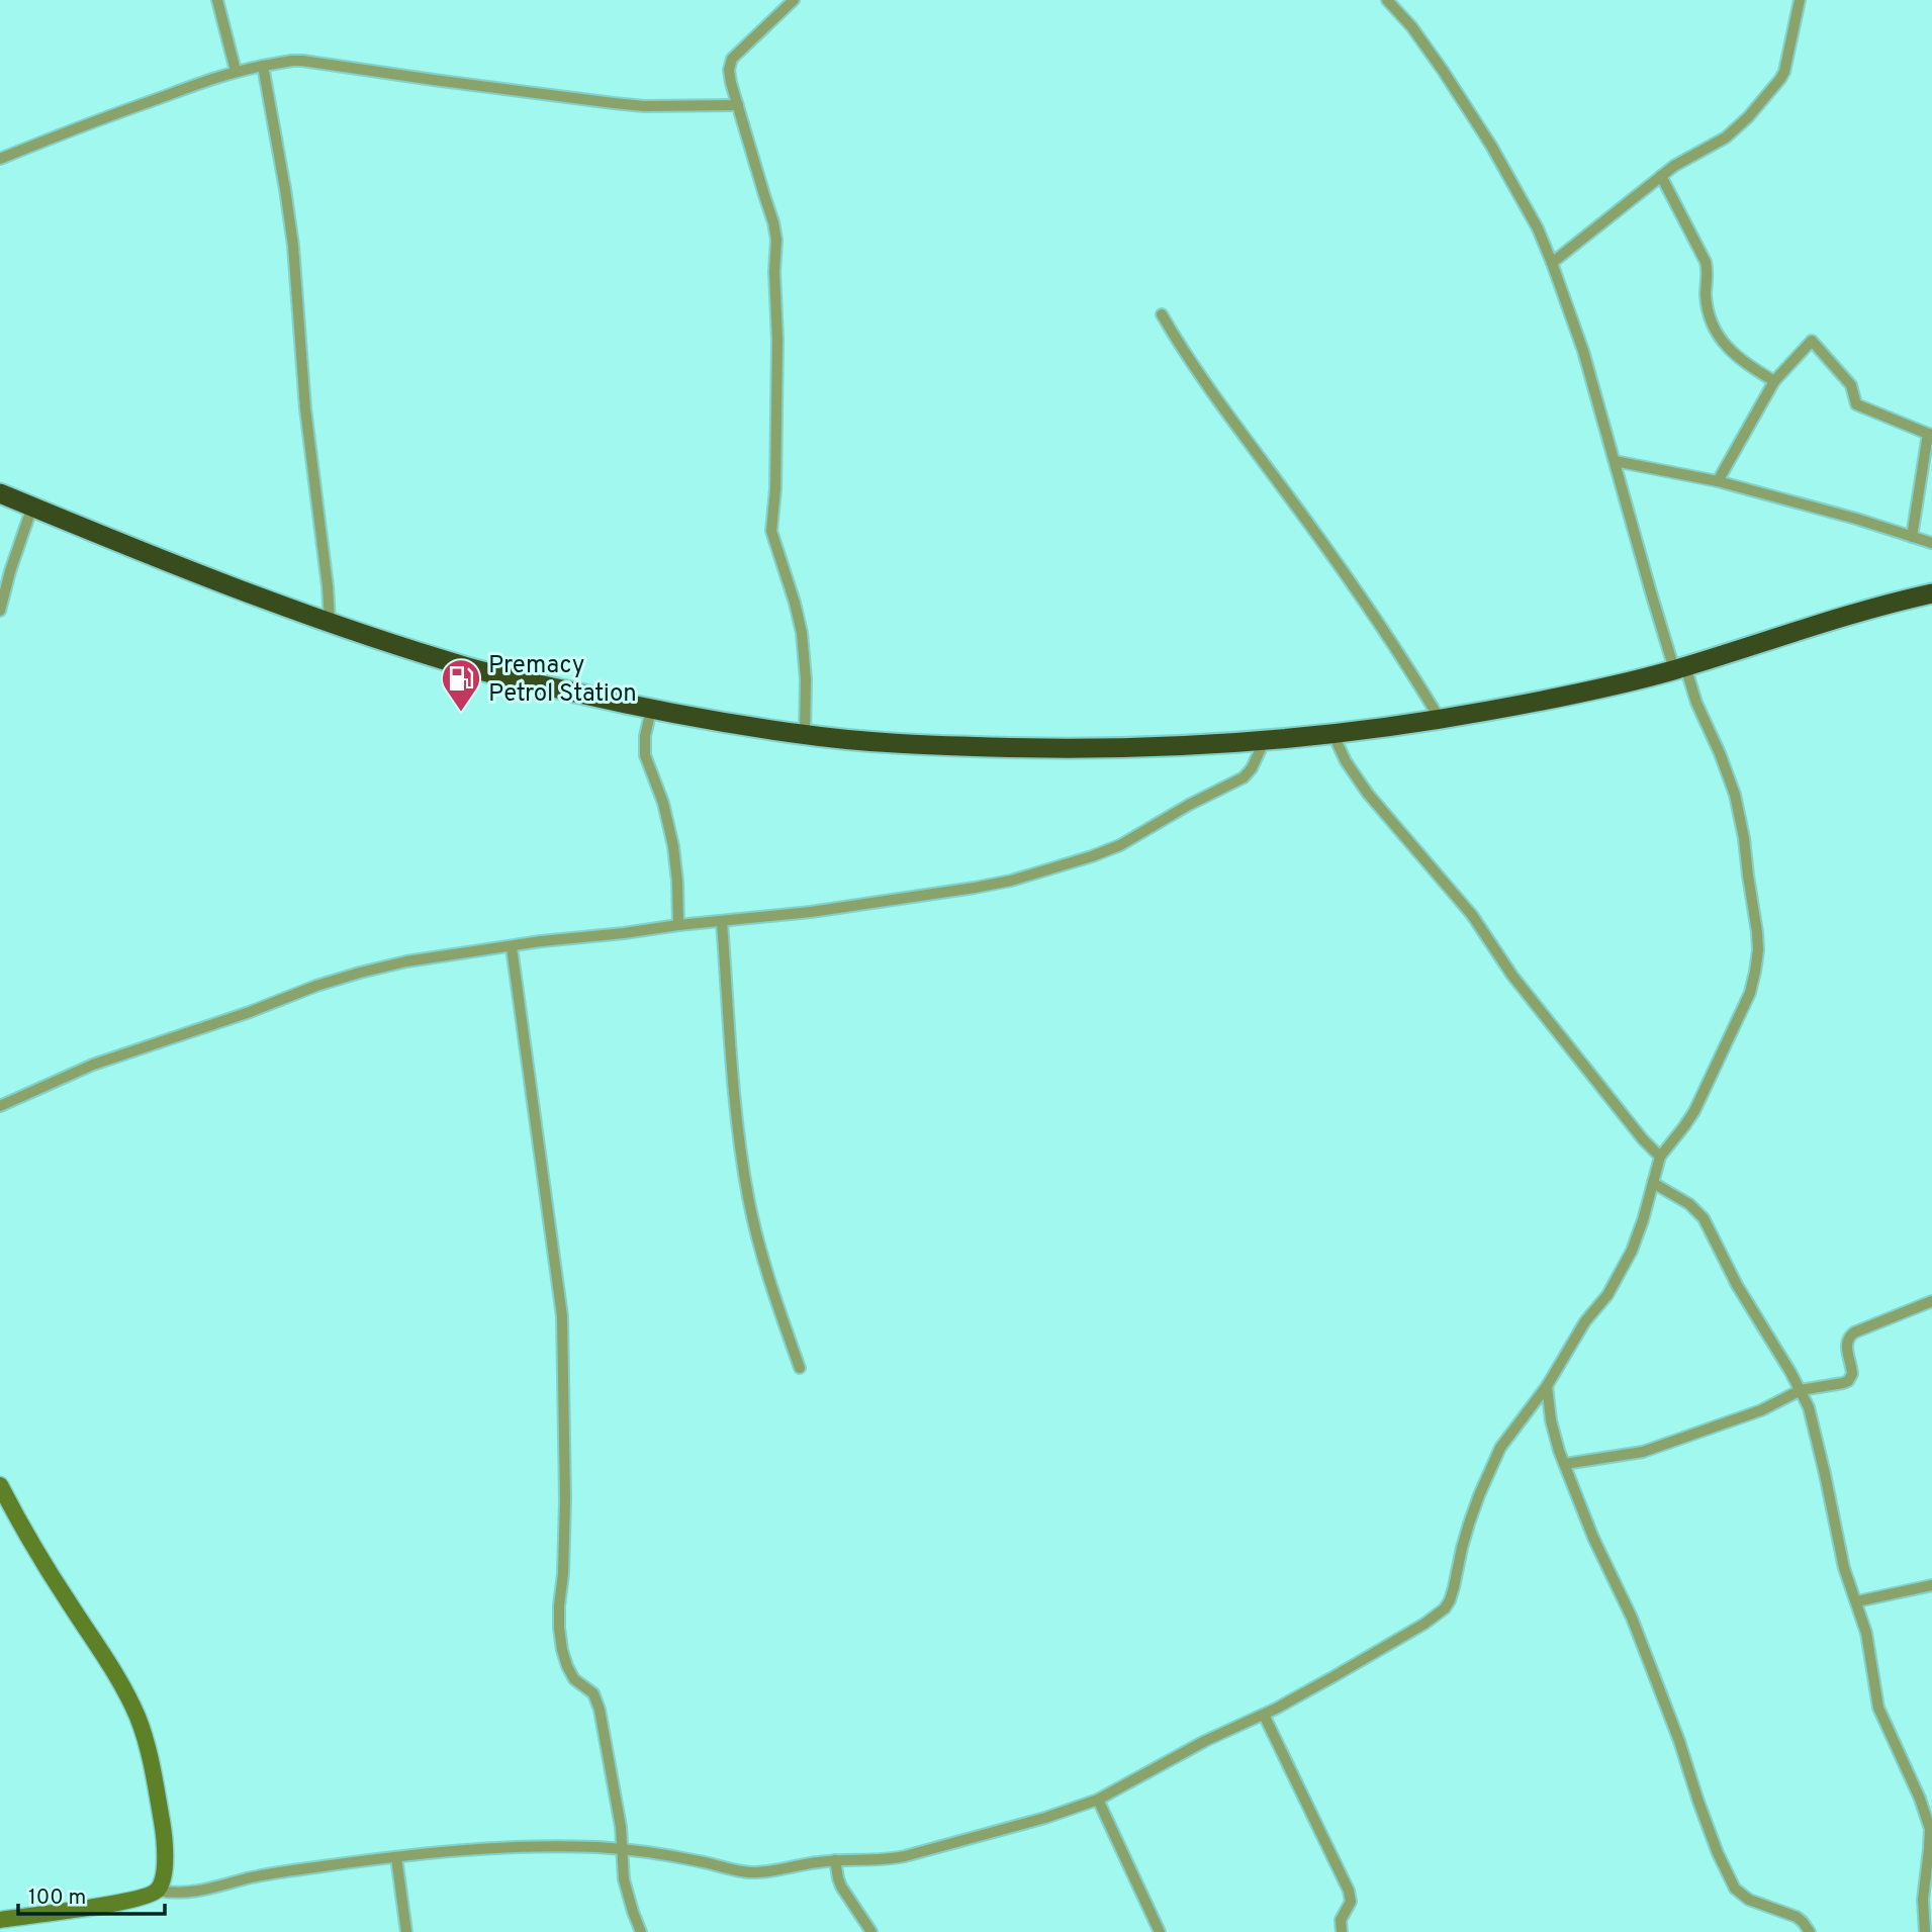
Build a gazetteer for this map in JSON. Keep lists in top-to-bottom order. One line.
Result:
{"places":{"fuel station":["Premacy Petrol Station"]},"scale_bar":"100 m"}
